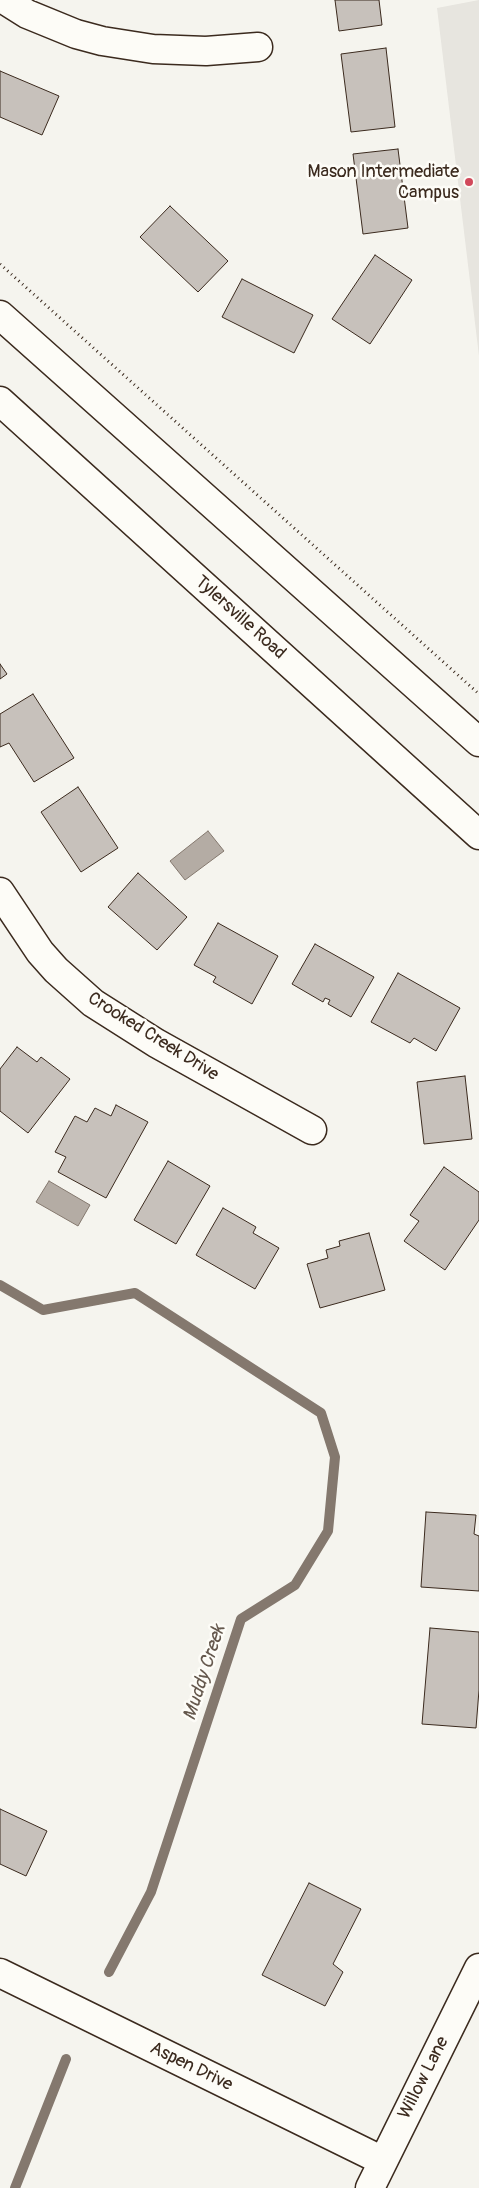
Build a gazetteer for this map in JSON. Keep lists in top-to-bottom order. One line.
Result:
{"streets":{"street":["Tylersville Road","Crooked Creek Drive","Aspen Drive","Willow Lane"]},"crossings":[["Aspen Drive","Willow Lane"]],"water":["Muddy Creek"],"places":["Mason Intermediate Campus"]}
